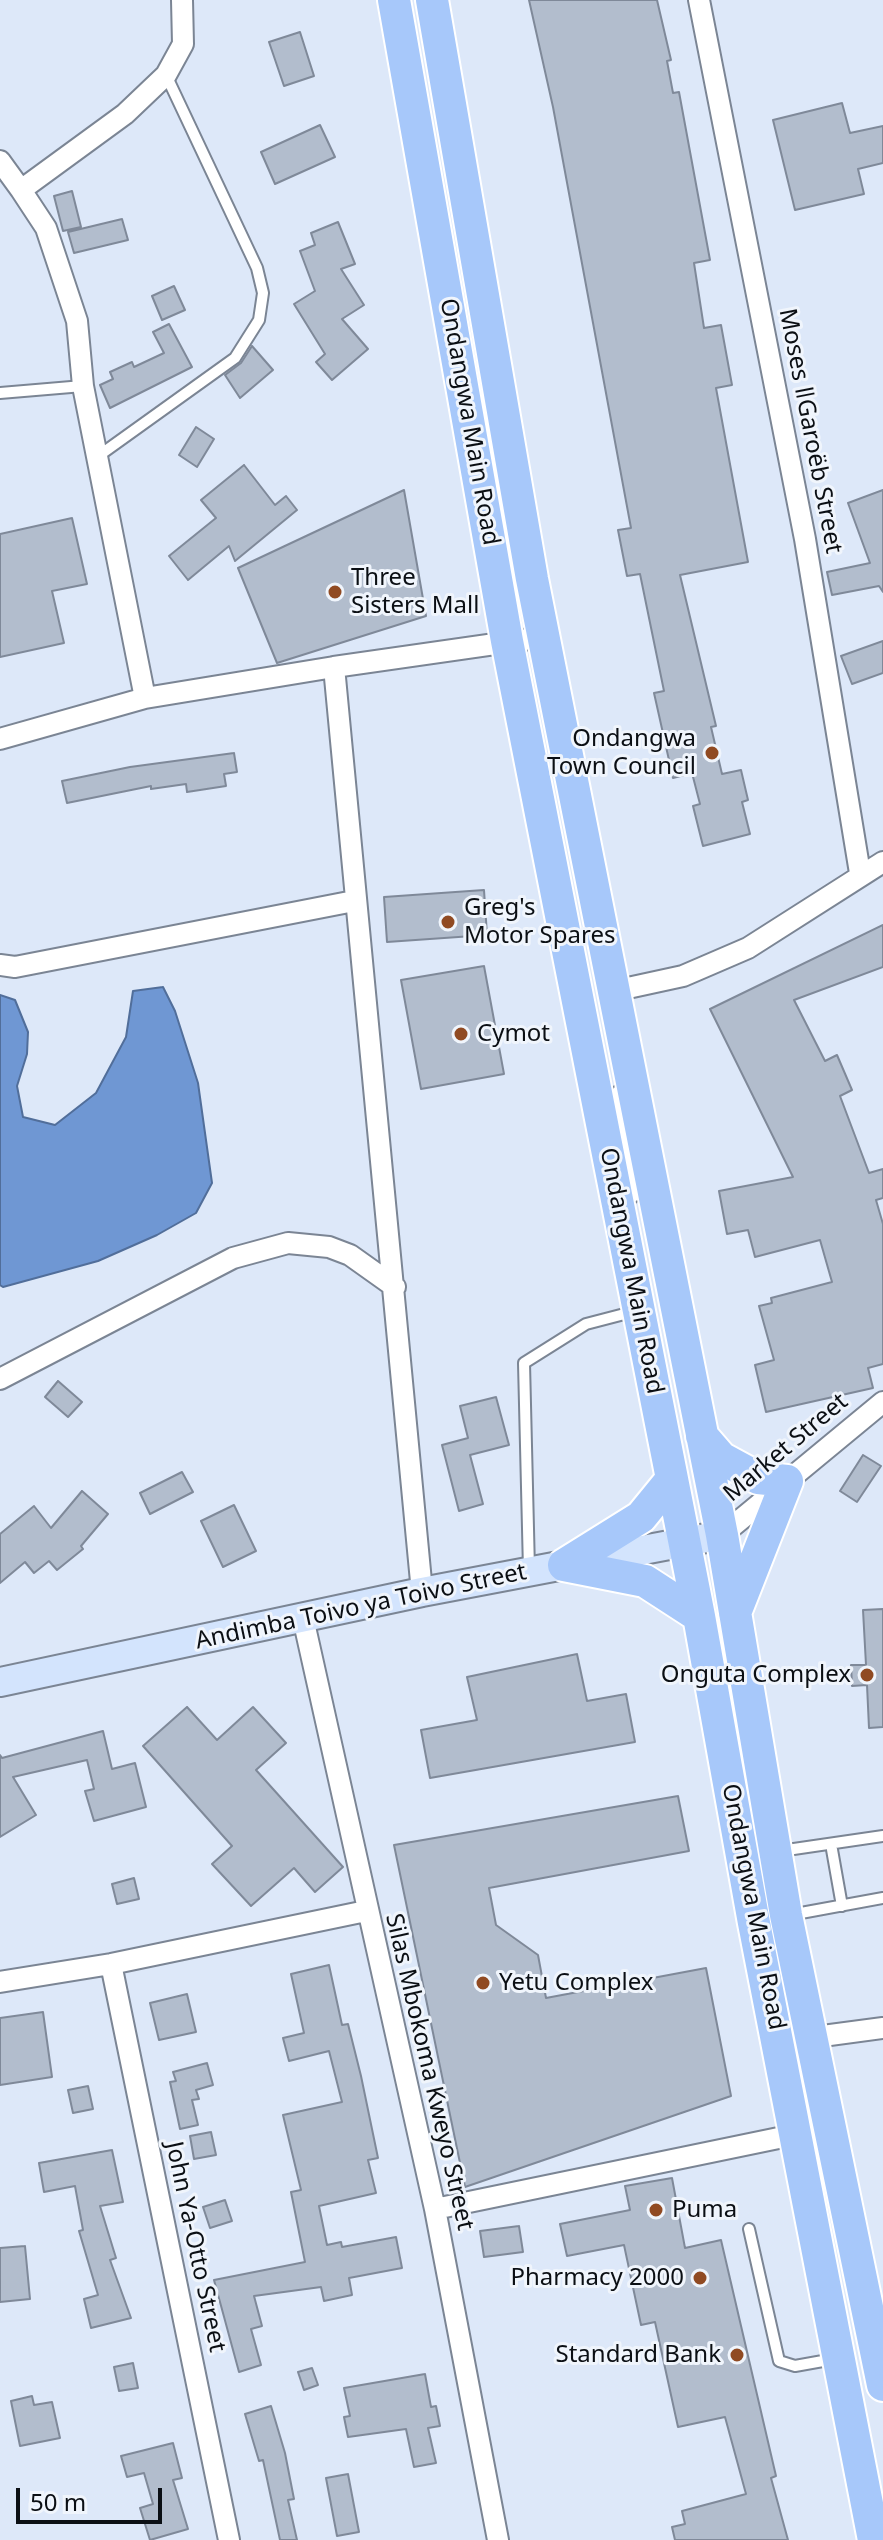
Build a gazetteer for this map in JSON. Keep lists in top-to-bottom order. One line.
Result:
{"streets":{"main road":["Ondangwa Main Road"],"street":["Moses ǁGaroëb Street","Market Street","Andimba Toivo ya Toivo Street","Silas Mbokoma Kweyo Street","John Ya-Otto Street"]},"crossings":[["Ondangwa Main Road","Market Street"],["Ondangwa Main Road","Andimba Toivo ya Toivo Street"],["Market Street","Andimba Toivo ya Toivo Street"],["Andimba Toivo ya Toivo Street","Silas Mbokoma Kweyo Street"]],"places":["Three Sisters Mall","Ondangwa Town Council","Greg's Motor Spares","Cymot","Onguta Complex","Yetu Complex","Puma","Pharmacy 2000","Standard Bank"],"scale_bar":"50 m"}
